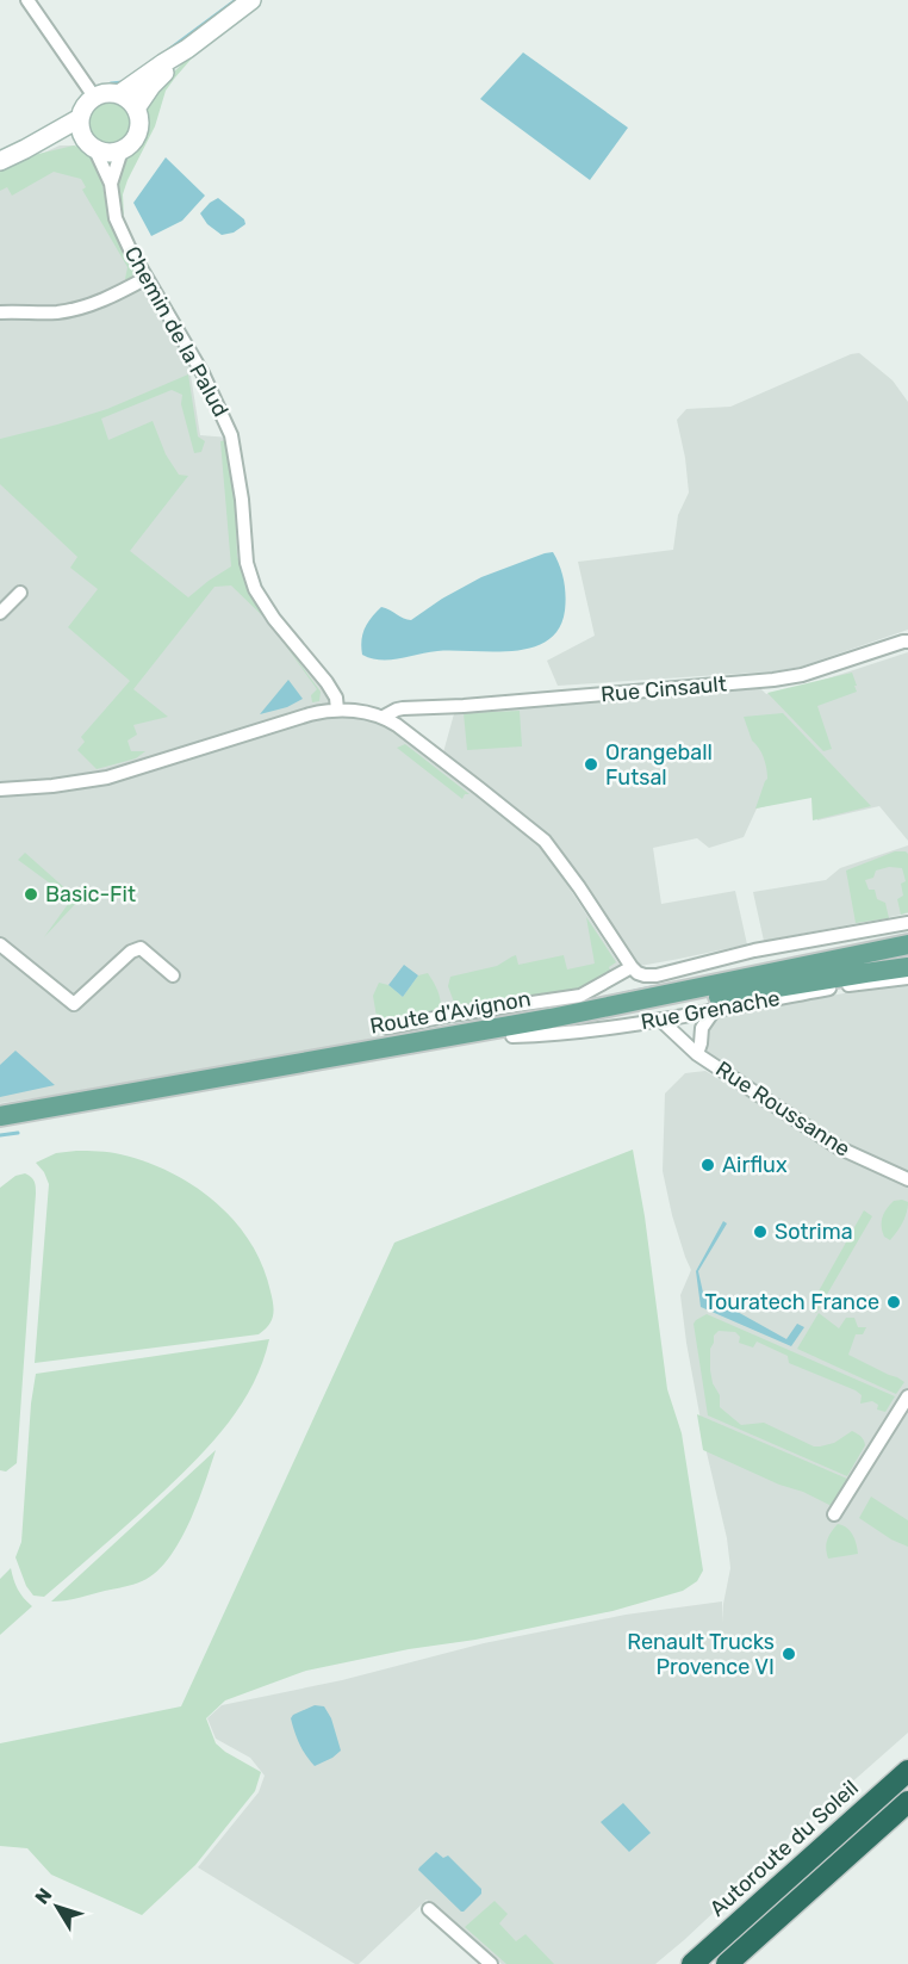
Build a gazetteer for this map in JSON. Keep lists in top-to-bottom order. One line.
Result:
{"streets":{"highway":["Autoroute du Soleil"],"main road":["Route d'Avignon"],"street":["Chemin de la Palud","Rue Cinsault","Rue Grenache","Rue Roussanne"]},"crossings":[["Chemin de la Palud","Rue Cinsault"],["Rue Grenache","Route d'Avignon"],["Rue Grenache","Rue Roussanne"]],"places":["Orangeball Futsal","Basic-Fit","Airflux","Sotrima","Touratech France","Renault Trucks Provence VI"],"north":"top left"}
